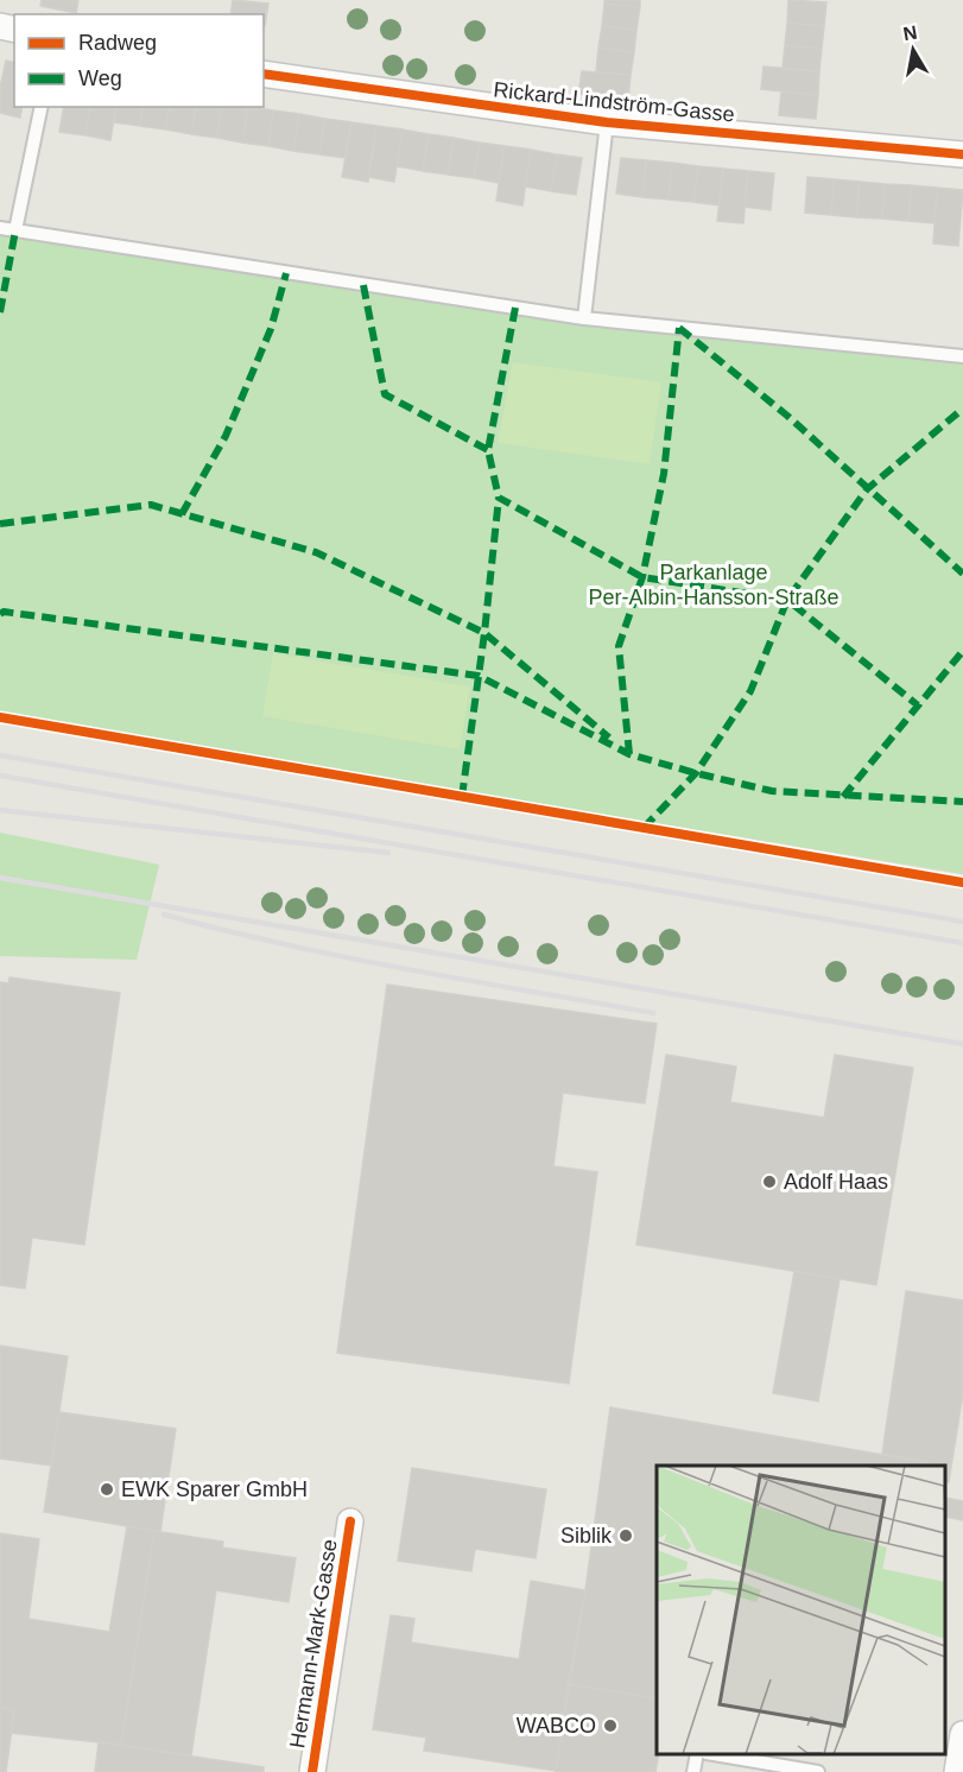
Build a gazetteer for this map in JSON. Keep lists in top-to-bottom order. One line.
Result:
{"streets":{"street":["Rickard-Lindström-Gasse","Hermann-Mark-Gasse"]},"parks":["Parkanlage Per-Albin-Hansson-Straße"],"places":["Adolf Haas","EWK Sparer GmbH","Siblik","WABCO"],"legend":["Radweg","Weg"],"north":"top"}
